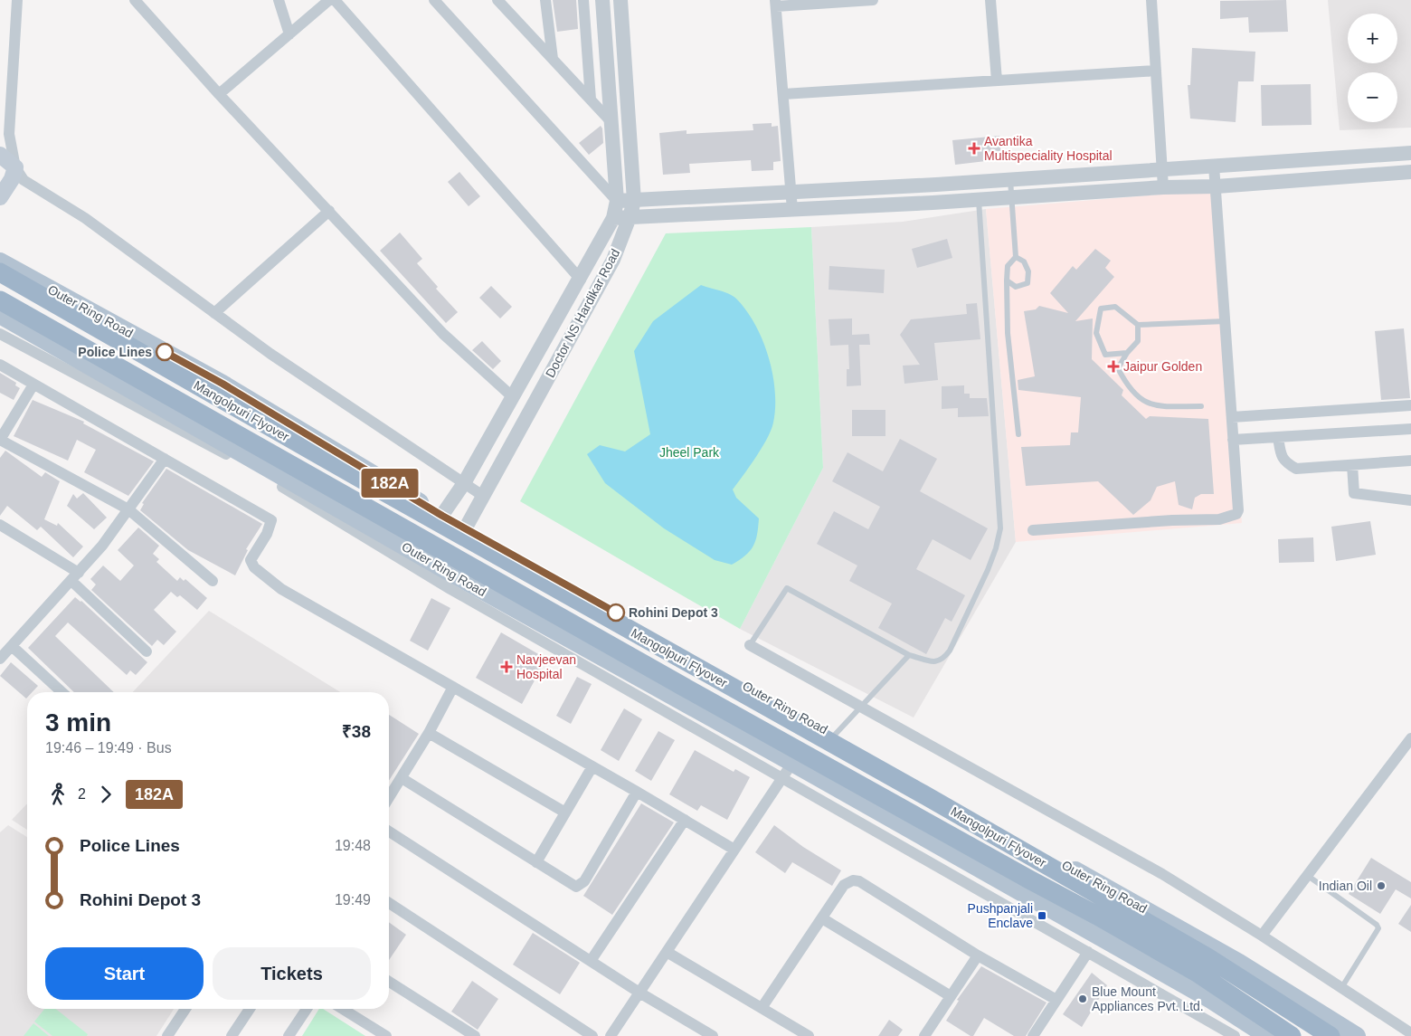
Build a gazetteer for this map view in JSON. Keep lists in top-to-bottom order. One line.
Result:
{"streets":{"highway":["Mangolpuri Flyover"],"main road":["Outer Ring Road"],"street":["Doctor NS Hardikar Road"]},"crossings":[["Outer Ring Road","Doctor NS Hardikar Road"]],"parks":["Jheel Park"],"places":{"health":["Avantika Multispeciality Hospital","Jaipur Golden","Navjeevan Hospital"],"other":["Police Lines","Rohini Depot 3","Indian Oil","Blue Mount Appliances Pvt. Ltd."],"transit":["Pushpanjali Enclave"]},"lines":["bus line 182A"],"page":{"on_map":"182A","map_buttons":["+","−"],"heading":["3 min","19:46 – 19:49 · Bus","₹38"],"legs":["2","182A"],"list":[{"name":"Police Lines","value":"19:48"},{"name":"Rohini Depot 3","value":"19:49"}],"buttons":["Start","Tickets"]}}
